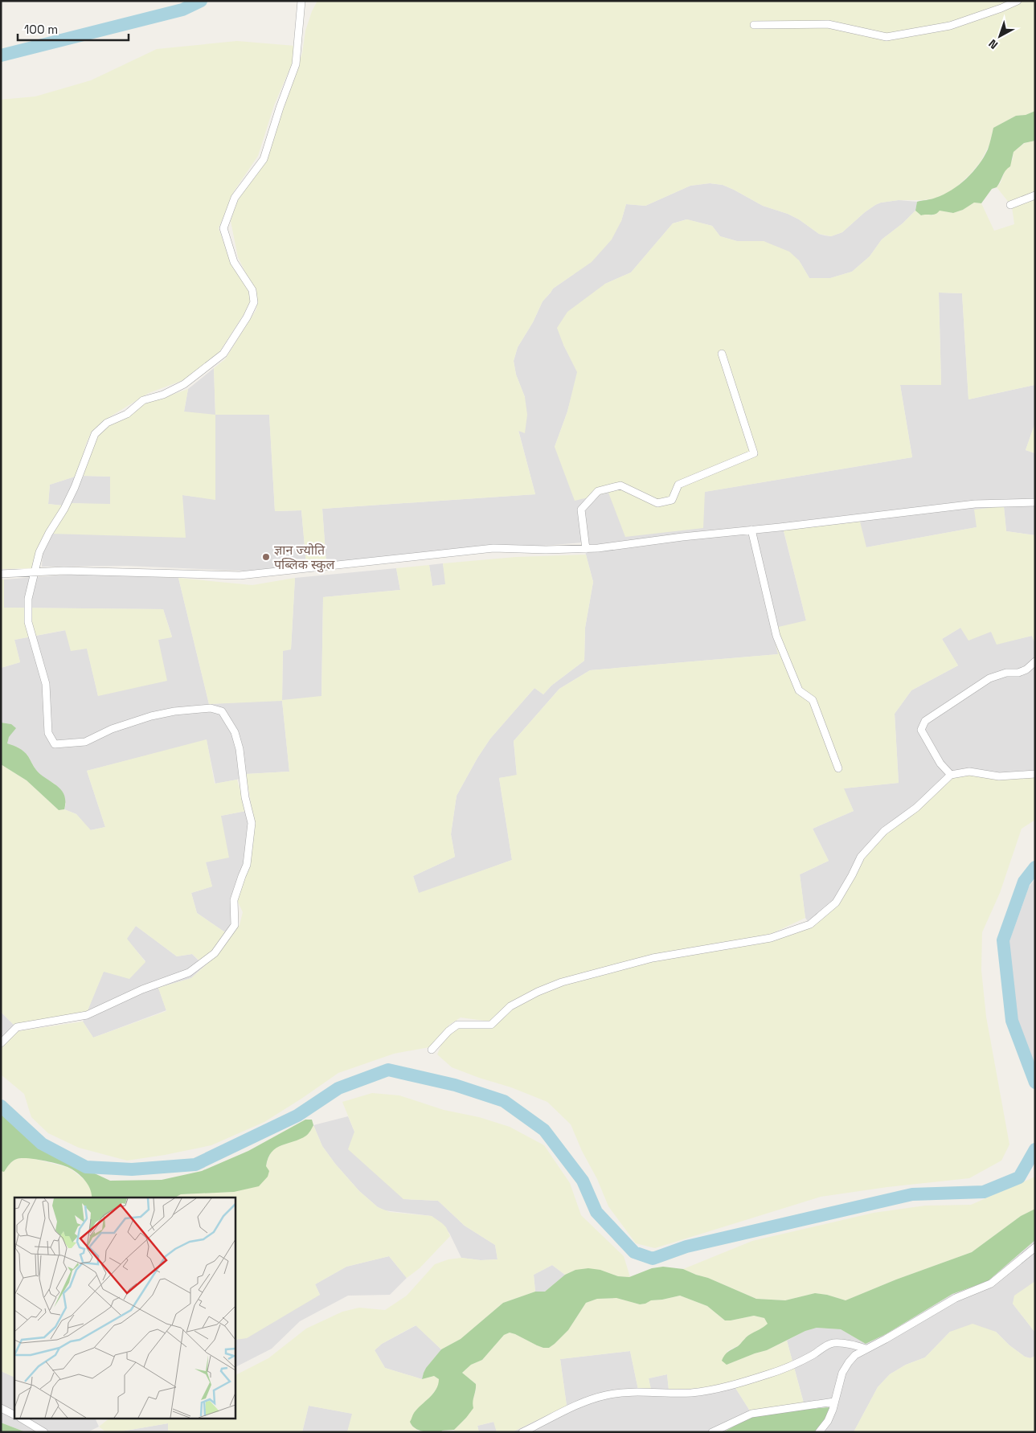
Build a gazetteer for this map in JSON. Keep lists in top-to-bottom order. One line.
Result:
{"places":["ज्ञान ज्योति पब्लिक स्कुल"],"scale_bar":"100 m","north":"bottom left"}
